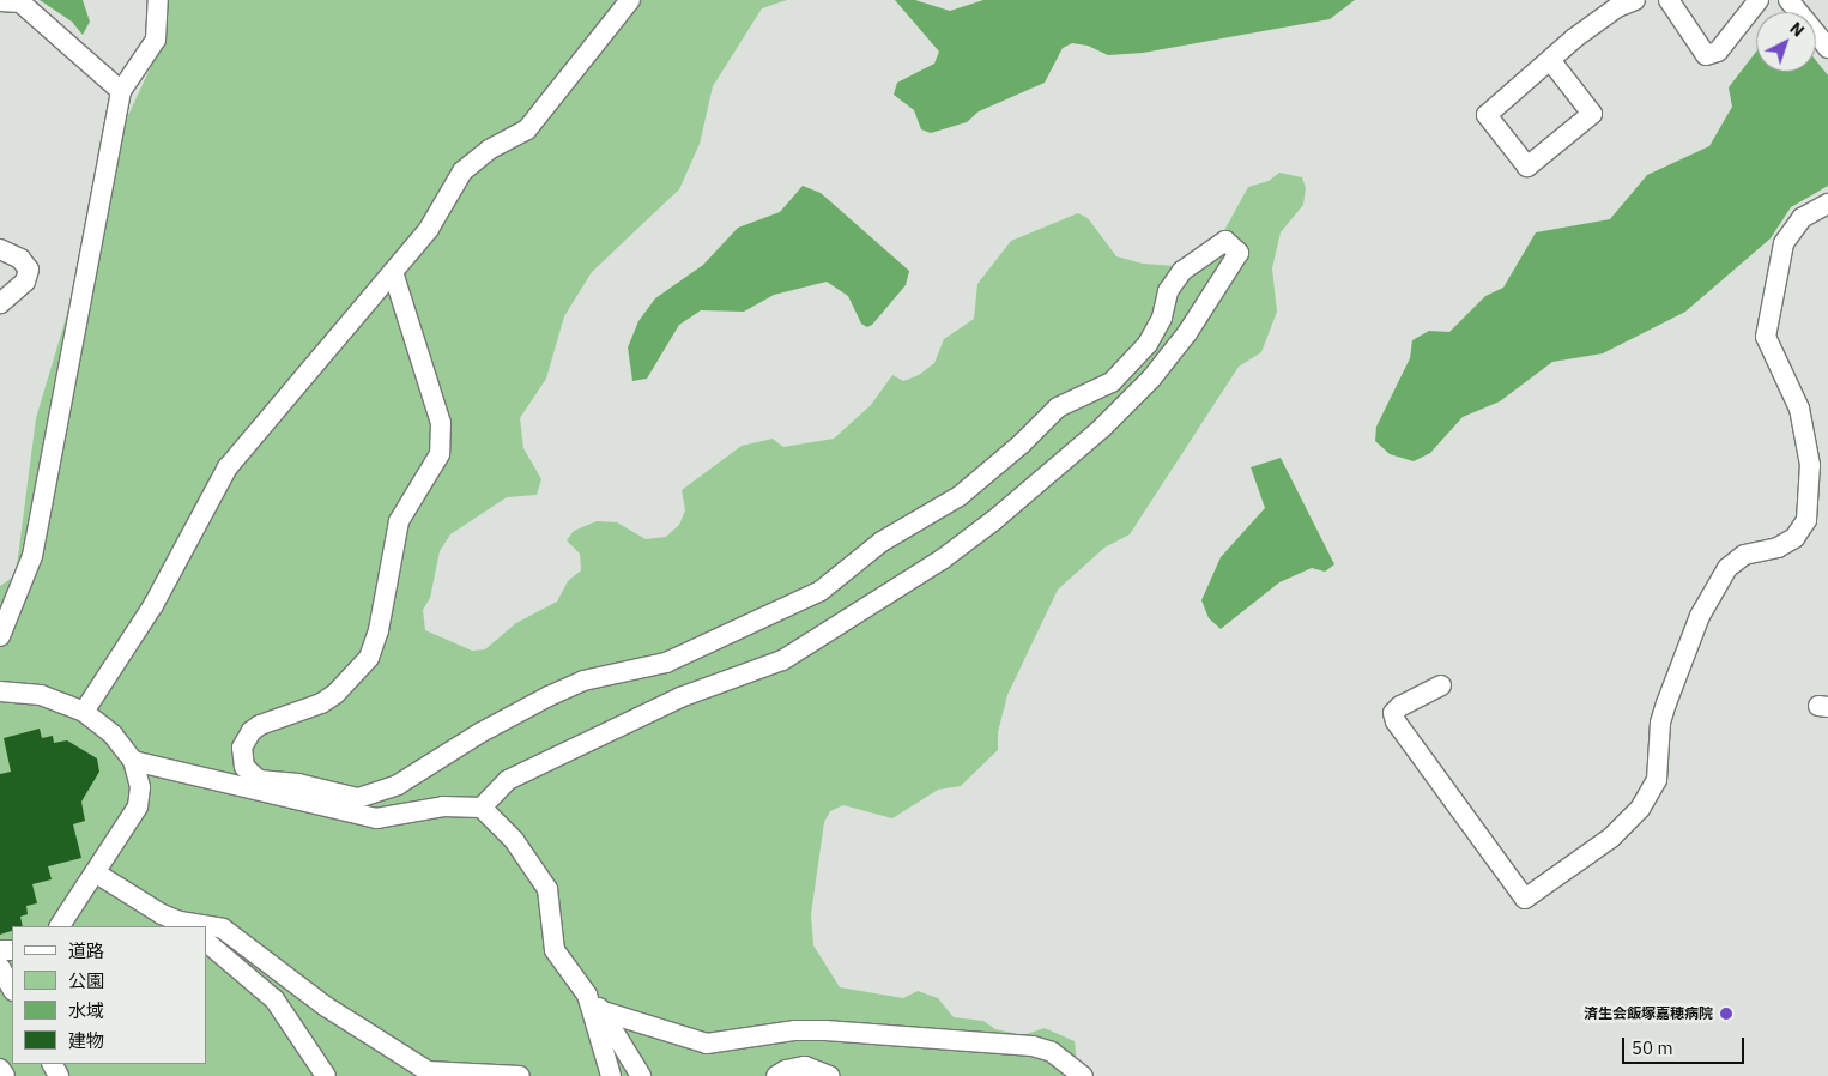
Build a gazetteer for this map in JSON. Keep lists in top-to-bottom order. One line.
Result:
{"places":["済生会飯塚嘉穂病院"],"legend":["道路","公園","水域","建物"],"scale_bar":"50 m","north":"top right"}
